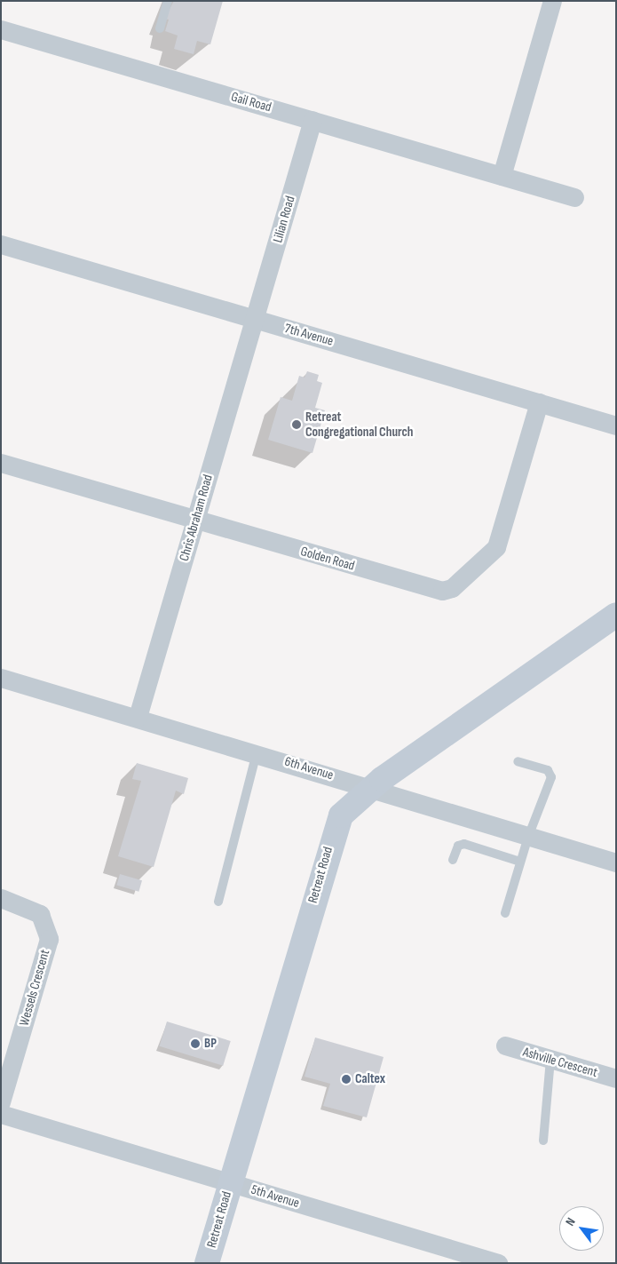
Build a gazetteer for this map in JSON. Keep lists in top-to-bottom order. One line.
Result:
{"streets":{"main road":["Retreat Road"],"street":["Gail Road","Lilian Road","7th Avenue","Chris Abraham Road","Golden Road","6th Avenue","Wessels Crescent","Ashville Crescent","5th Avenue"]},"crossings":[["Gail Road","Lilian Road"],["Lilian Road","7th Avenue"],["Lilian Road","Chris Abraham Road"],["7th Avenue","Chris Abraham Road"],["7th Avenue","Golden Road"],["Chris Abraham Road","Golden Road"],["Chris Abraham Road","6th Avenue"],["6th Avenue","Retreat Road"],["Retreat Road","5th Avenue"]],"places":["Retreat Congregational Church","BP","Caltex"],"north":"top left"}
